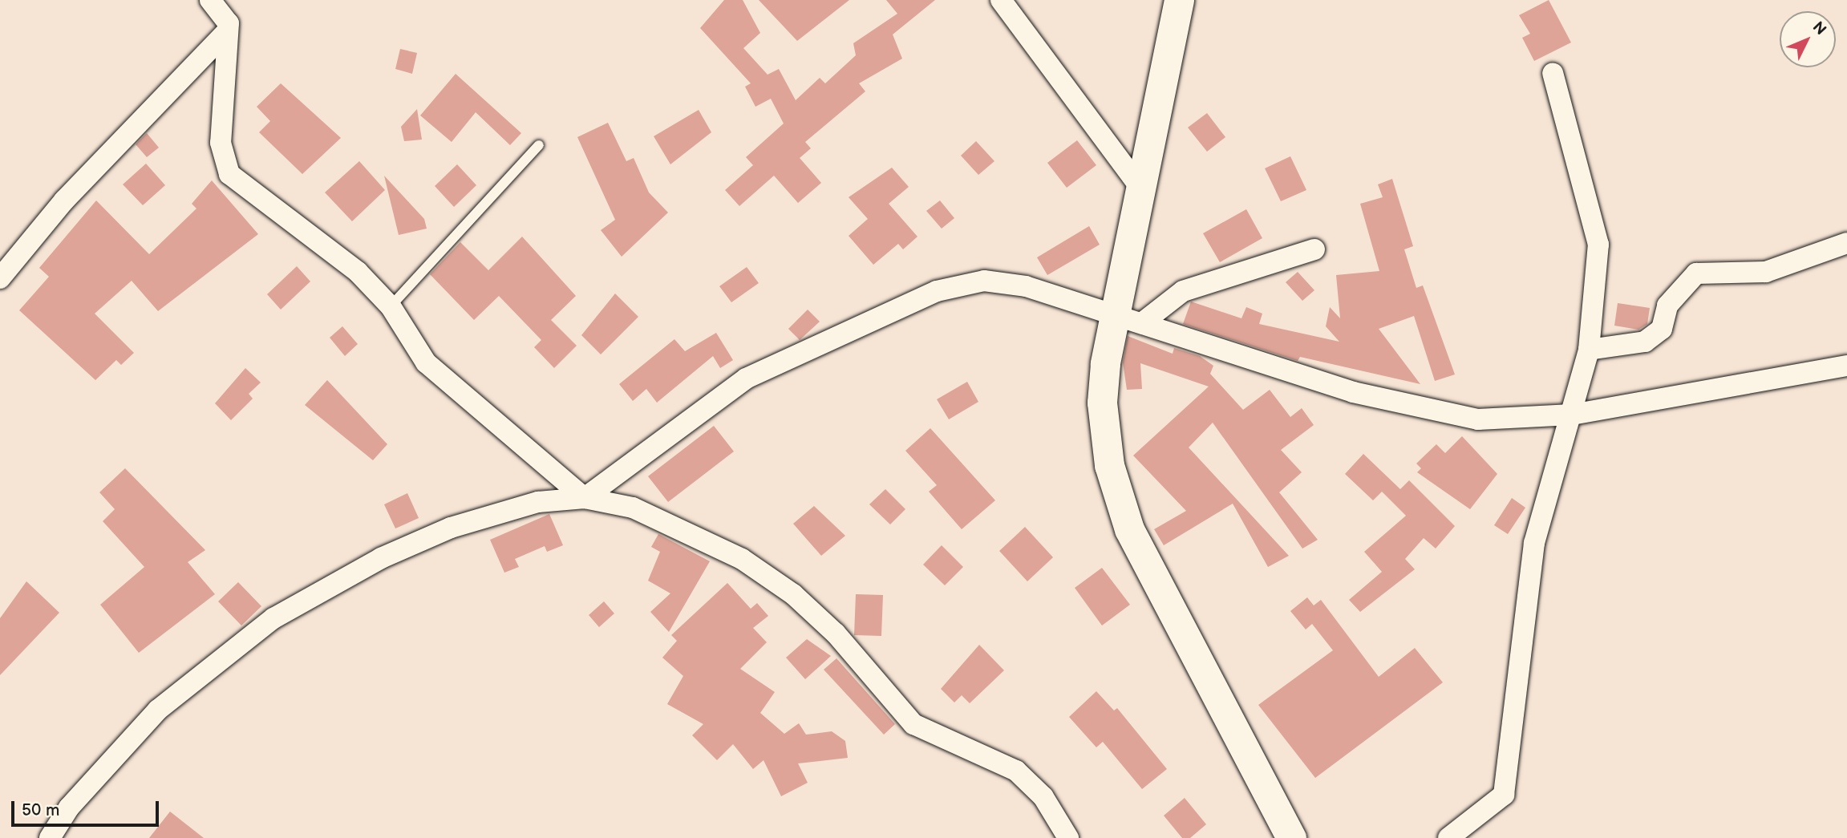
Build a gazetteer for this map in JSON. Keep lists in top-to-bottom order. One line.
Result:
{"scale_bar":"50 m","north":"top right"}
